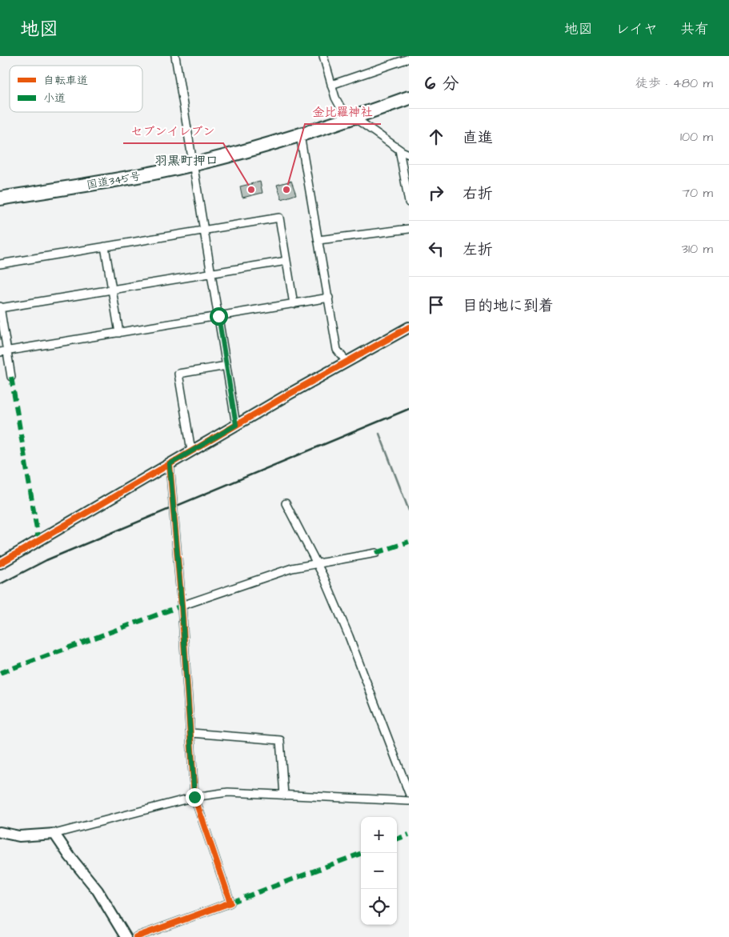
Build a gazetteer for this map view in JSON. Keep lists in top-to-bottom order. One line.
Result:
{"streets":{"highway":["国道345号"]},"districts":["羽黒町押口"],"places":["セブンイレブン","金比羅神社"],"legend":["自転車道","小道"],"page":{"header":"地図","nav":["地図","レイヤ","共有"],"heading":["6 分","徒歩 · 480 m"],"list":[["直進","100 m"],["右折","70 m"],["左折","310 m"],"目的地に到着"],"map_buttons":["+","−"]}}
